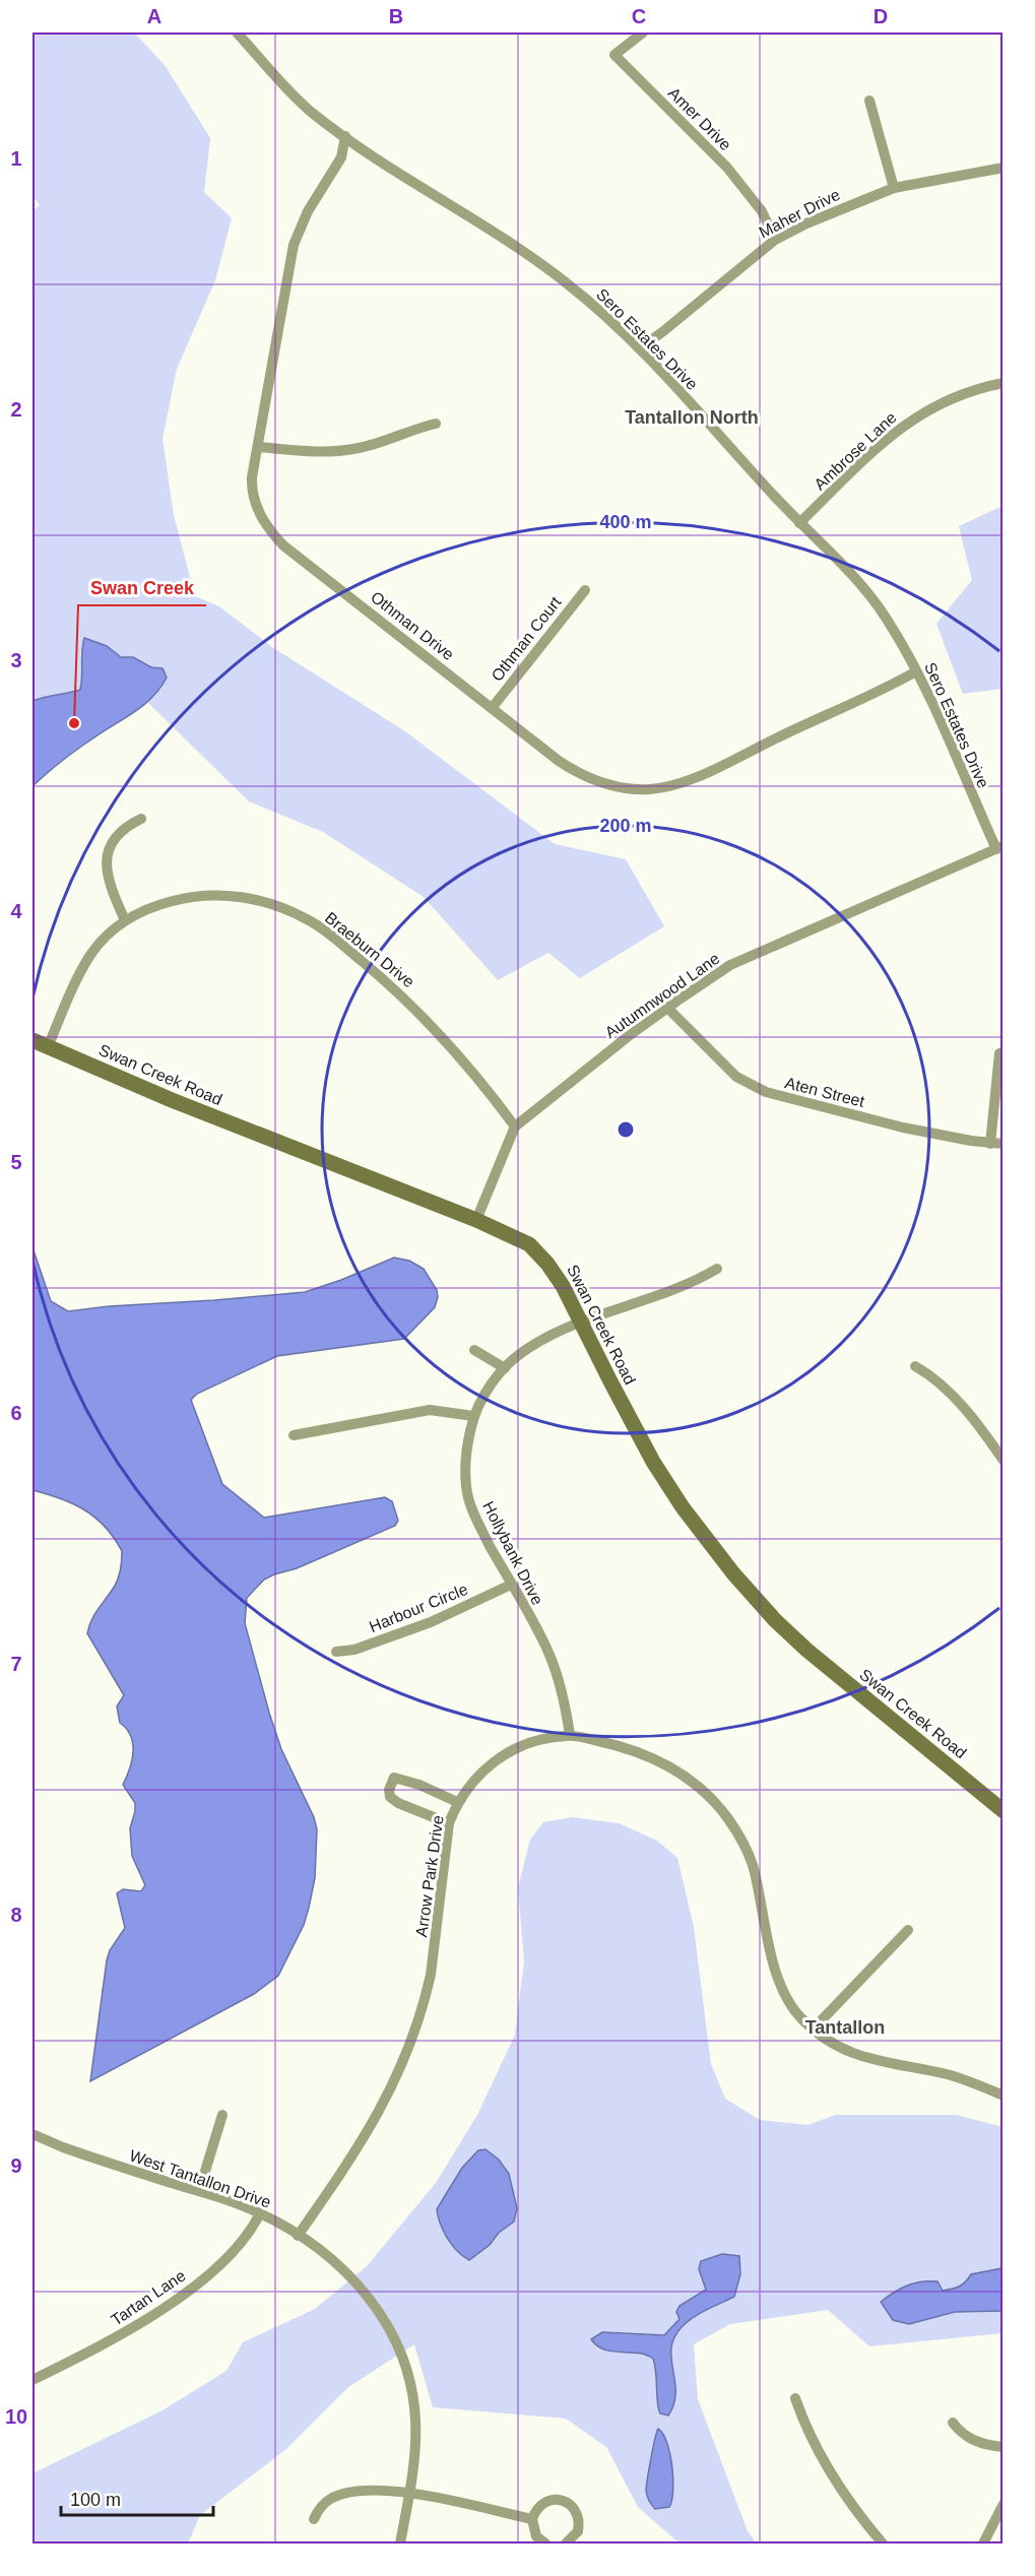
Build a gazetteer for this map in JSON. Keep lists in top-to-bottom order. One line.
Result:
{"streets":{"street":["Amer Drive","Maher Drive","Sero Estates Drive","Ambrose Lane","Othman Drive","Othman Court","Braeburn Drive","Autumnwood Lane","Swan Creek Road","Aten Street","Hollybank Drive","Harbour Circle","Arrow Park Drive","West Tantallon Drive","Tartan Lane"]},"crossings":[["Amer Drive","Maher Drive"],["Maher Drive","Sero Estates Drive"],["Sero Estates Drive","Ambrose Lane"],["Sero Estates Drive","Othman Drive"],["Sero Estates Drive","Autumnwood Lane"],["Othman Drive","Othman Court"],["Braeburn Drive","Autumnwood Lane"],["Braeburn Drive","Swan Creek Road"],["Autumnwood Lane","Swan Creek Road"],["Autumnwood Lane","Aten Street"],["Swan Creek Road","Hollybank Drive"],["Hollybank Drive","Harbour Circle"],["Hollybank Drive","Arrow Park Drive"],["Arrow Park Drive","West Tantallon Drive"],["West Tantallon Drive","Tartan Lane"]],"districts":["Tantallon North","Tantallon"],"places":["Swan Creek"],"scale_bar":"100 m","grid":{"columns":["A","B","C","D"],"rows":["1","2","3","4","5","6","7","8","9","10"]},"rings":["400 m","200 m"]}
